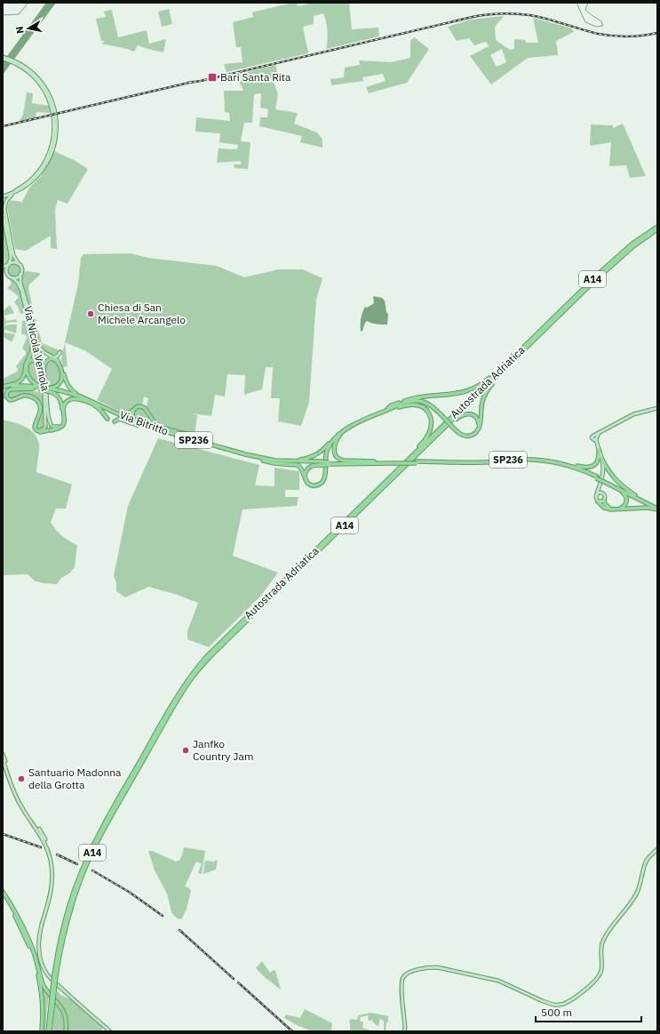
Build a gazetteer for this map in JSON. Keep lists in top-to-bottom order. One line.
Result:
{"streets":{"highway":["A14","Autostrada Adriatica","Via Bitritto","SP236"],"main road":["Via Nicola Vernola"]},"crossings":[["A14","Autostrada Adriatica"],["Via Bitritto","SP236"]],"places":{"transit":["Bari Santa Rita"],"other":["Chiesa di San Michele Arcangelo","Janfko Country Jam","Santuario Madonna della Grotta"]},"scale_bar":"500 m","north":"left"}
